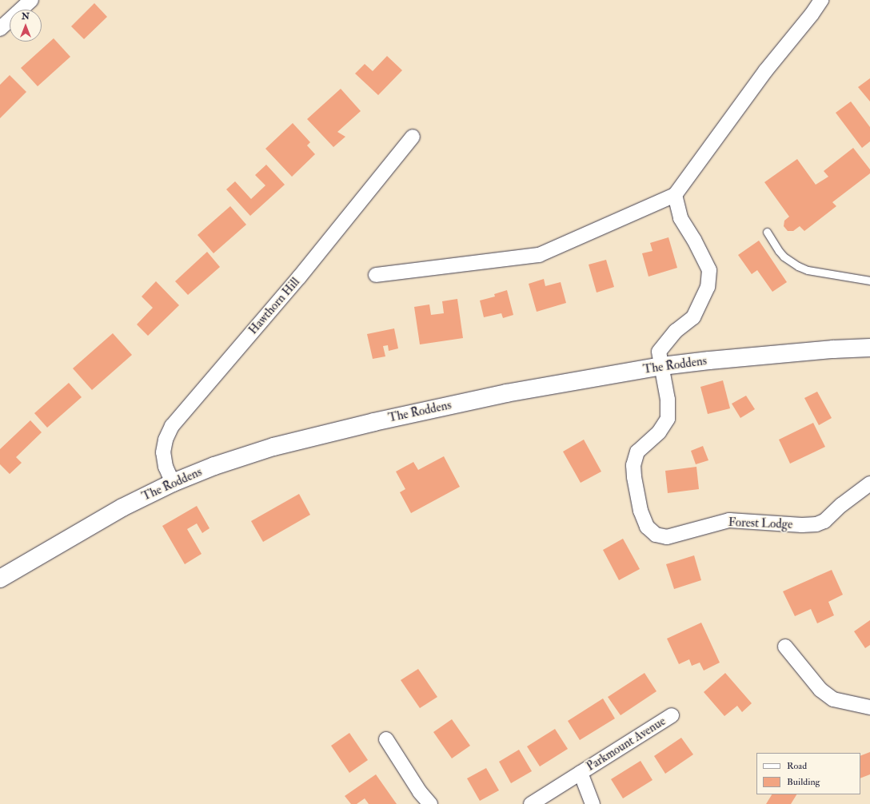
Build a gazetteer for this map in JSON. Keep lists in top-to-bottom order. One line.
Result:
{"streets":{"street":["Hawthorn Hill","The Roddens","Forest Lodge","Parkmount Avenue"]},"crossings":[["Hawthorn Hill","The Roddens"],["The Roddens","Forest Lodge"]],"legend":["Road","Building"],"north":"top"}
